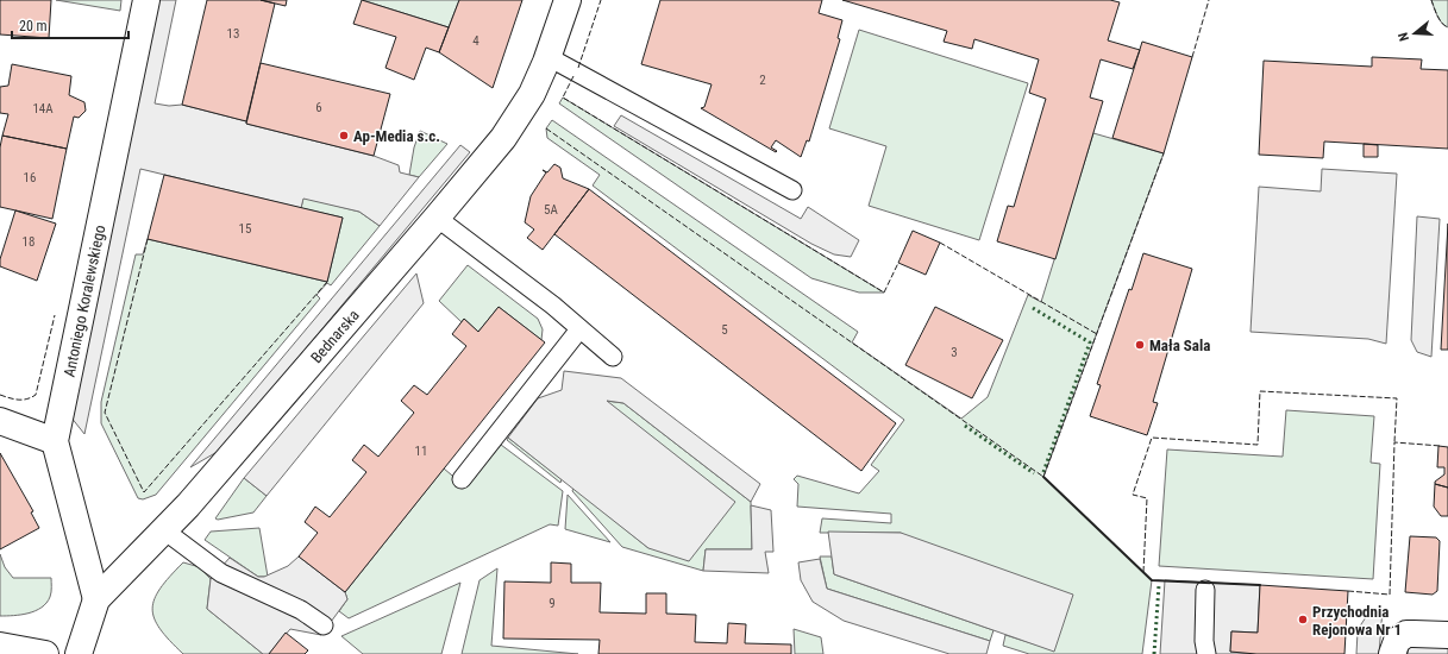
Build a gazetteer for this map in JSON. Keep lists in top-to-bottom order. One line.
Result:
{"streets":{"street":["Antoniego Koralewskiego","Bednarska"]},"crossings":[["Antoniego Koralewskiego","Bednarska"]],"places":["Ap-Media s.c.","Mała Sala","Przychodnia Rejonowa Nr 1"],"house_numbers":["13","4","2","6","14A","16","5A","15","18","5","3","11","9"],"scale_bar":"20 m","north":"left"}
